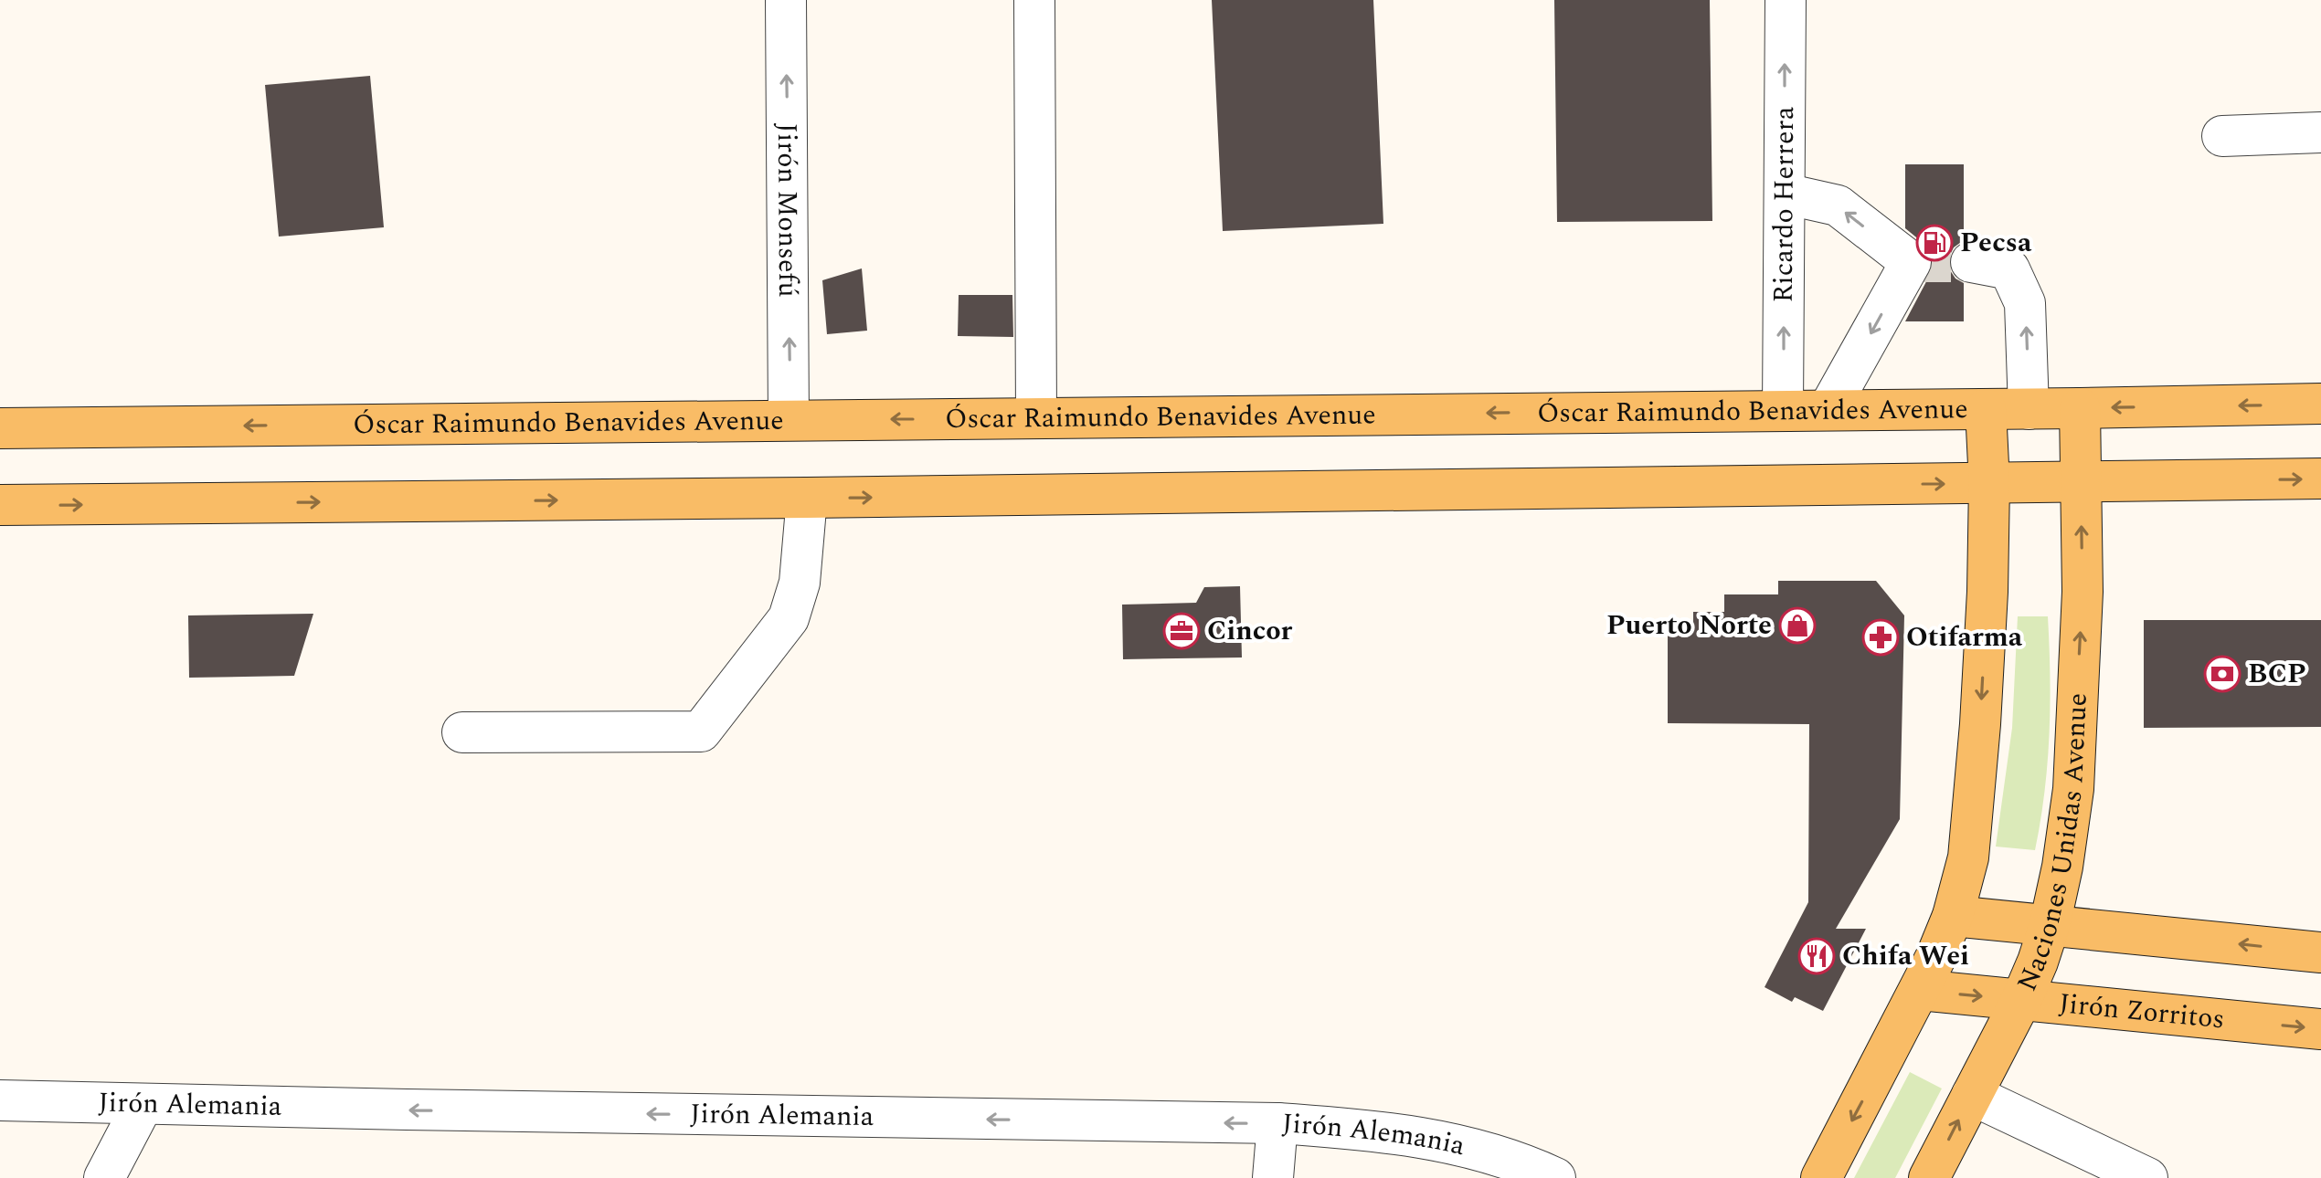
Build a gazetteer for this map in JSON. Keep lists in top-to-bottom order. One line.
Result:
{"streets":{"main road":["Óscar Raimundo Benavides Avenue","Naciones Unidas Avenue","Jirón Zorritos"],"street":["Ricardo Herrera","Jirón Monsefú","Jirón Alemania"]},"crossings":[["Ricardo Herrera","Óscar Raimundo Benavides Avenue"],["Jirón Monsefú","Óscar Raimundo Benavides Avenue"],["Óscar Raimundo Benavides Avenue","Naciones Unidas Avenue"],["Naciones Unidas Avenue","Jirón Zorritos"]],"one_way":["Ricardo Herrera","Jirón Alemania"],"places":{"fuel station":["Pecsa"],"shop":["Puerto Norte"],"office":["Cincor"],"pharmacy":["Otifarma"],"bank":["BCP"],"restaurant":["Chifa Wei"]}}
